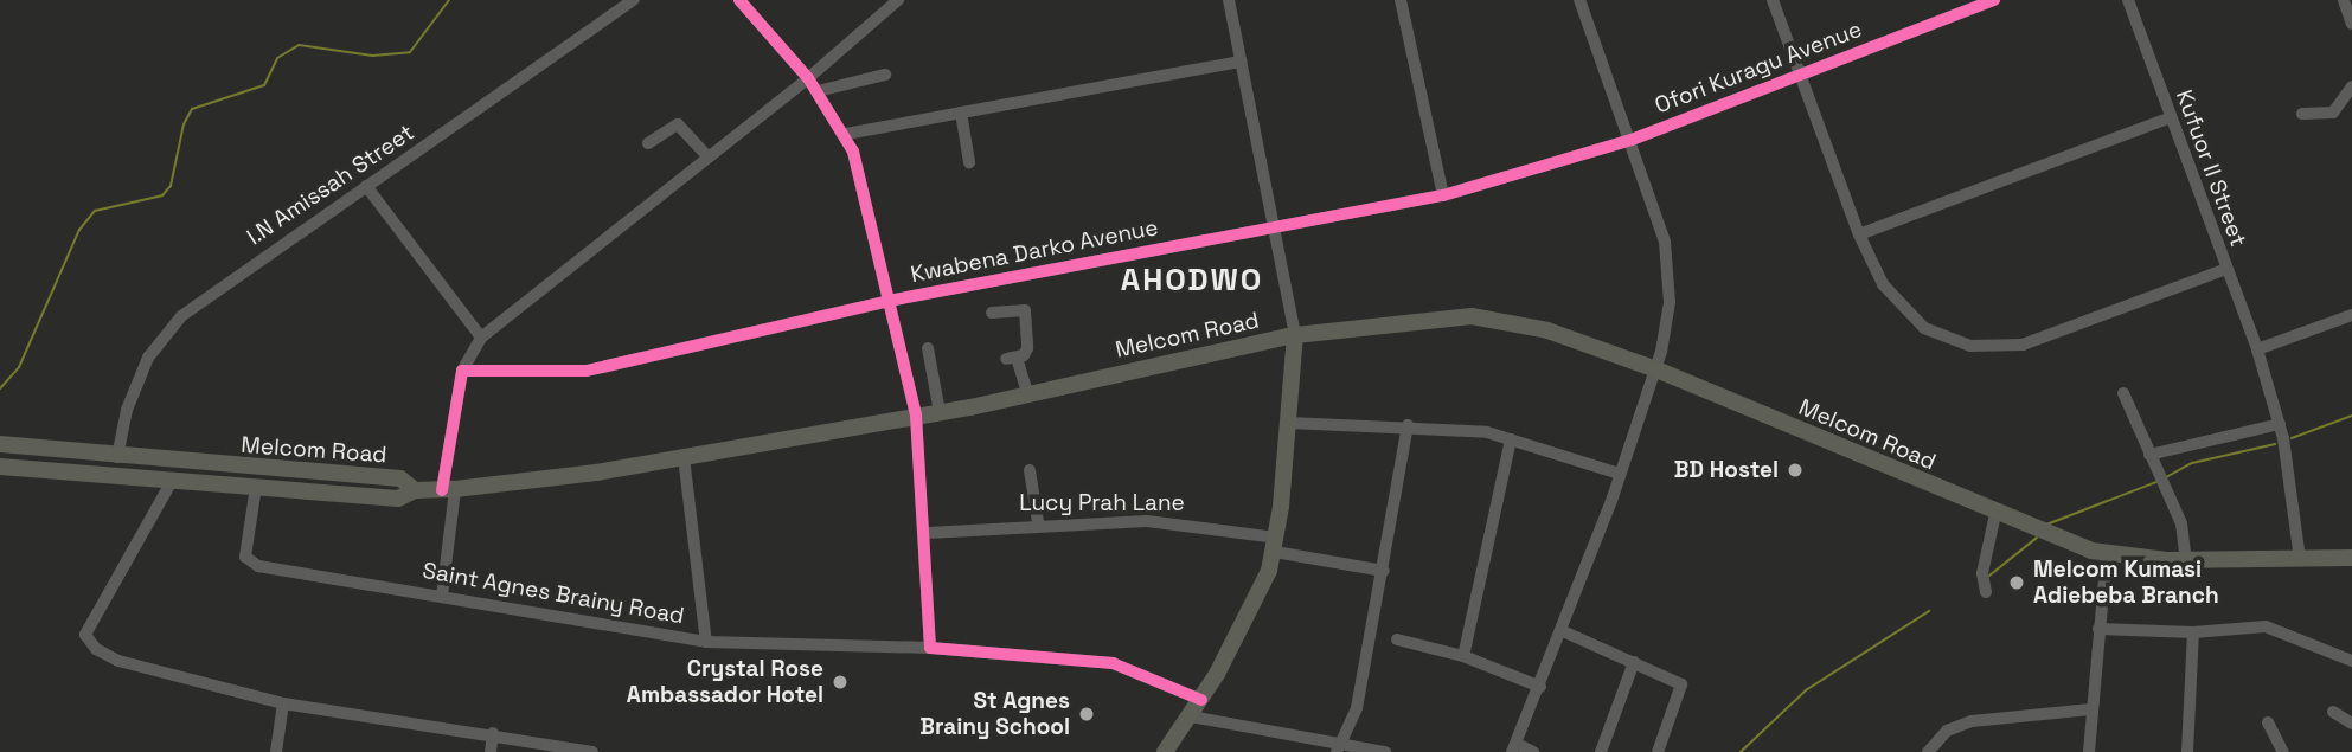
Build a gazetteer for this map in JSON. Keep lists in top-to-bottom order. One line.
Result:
{"streets":{"main road":["Melcom Road"],"street":["Ofori Kuragu Avenue","Kufuor II Street","I.N Amissah Street","Kwabena Darko Avenue","Lucy Prah Lane","Saint Agnes Brainy Road"]},"crossings":[["Ofori Kuragu Avenue","Kwabena Darko Avenue"],["Kufuor II Street","Melcom Road"],["I.N Amissah Street","Melcom Road"]],"districts":["AHODWO"],"places":["BD Hostel","Melcom Kumasi Adiebeba Branch","Crystal Rose Ambassador Hotel","St Agnes Brainy School"]}
